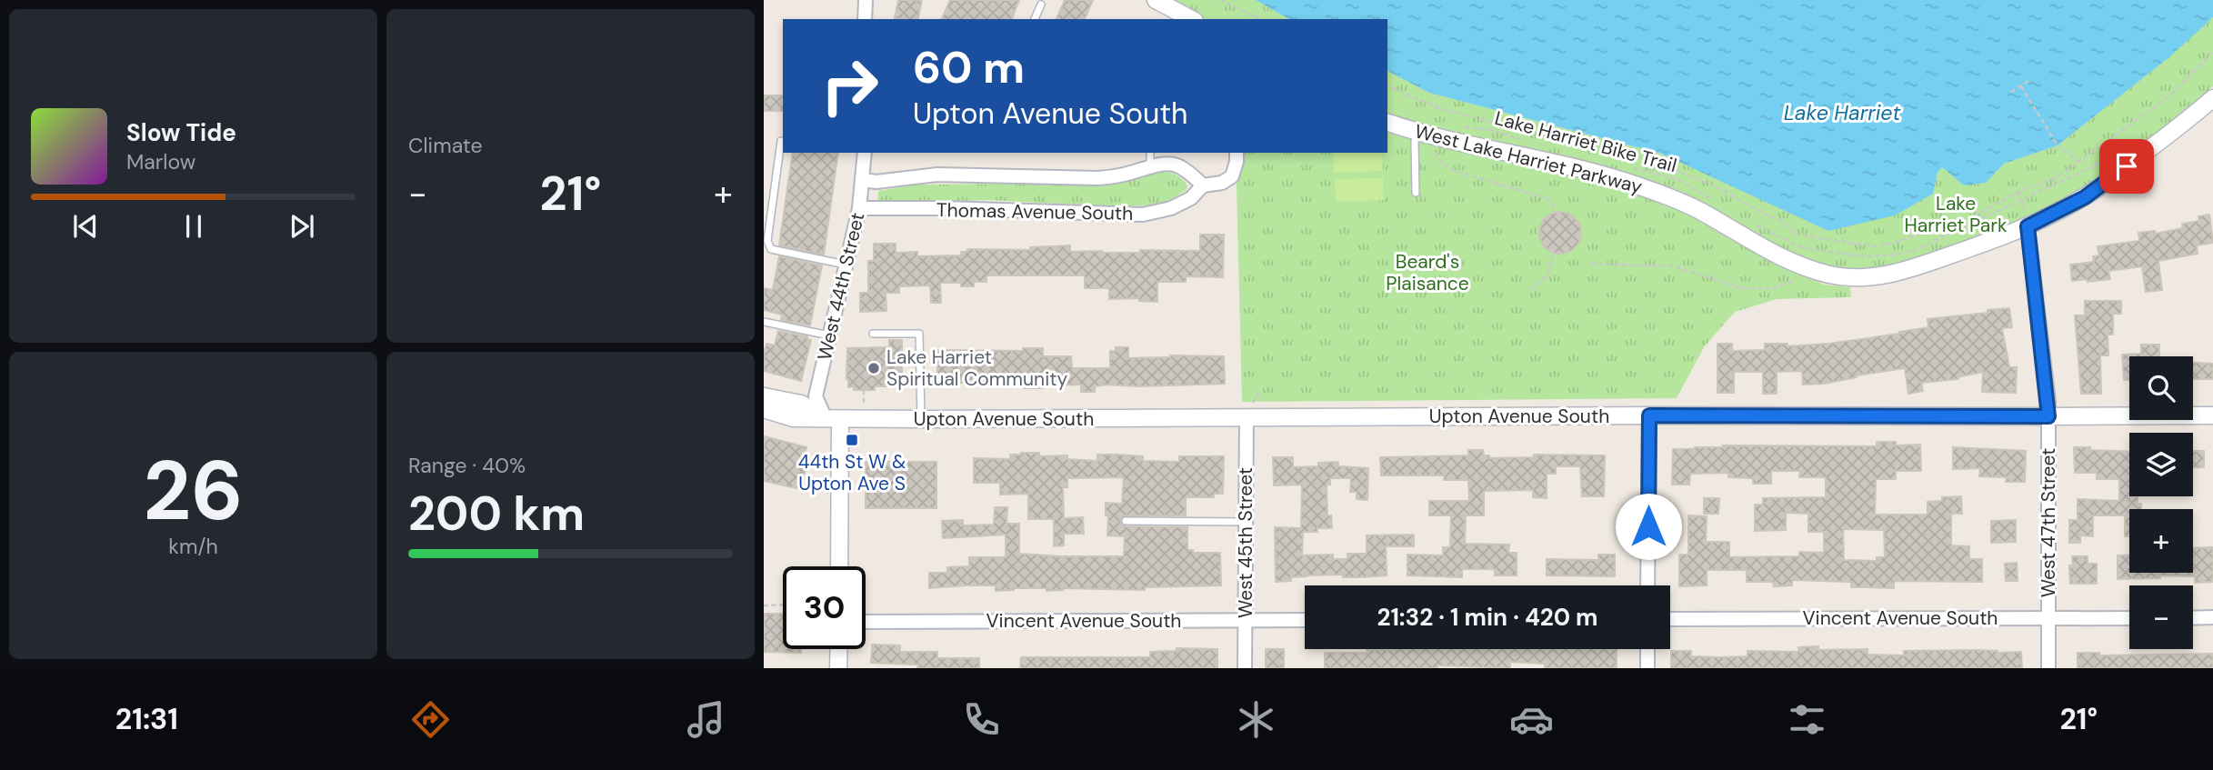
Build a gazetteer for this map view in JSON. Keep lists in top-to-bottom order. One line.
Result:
{"streets":{"street":["West Lake Harriet Parkway","Thomas Avenue South","West 44th Street","Upton Avenue South","West 47th Street","West 45th Street","Vincent Avenue South"],"path":["Lake Harriet Bike Trail"]},"crossings":[["West Lake Harriet Parkway","West 47th Street"],["Thomas Avenue South","West 44th Street"],["West 44th Street","Upton Avenue South"],["Upton Avenue South","West 47th Street"],["Upton Avenue South","West 45th Street"],["West 47th Street","Vincent Avenue South"],["West 45th Street","Vincent Avenue South"]],"water":["Lake Harriet"],"parks":["Lake Harriet Park","Beard's Plaisance"],"places":{"other":["Lake Harriet Spiritual Community"],"transit":["44th St W & Upton Ave S"]},"page":{"tile":["Climate",["26","km/h"],["Range · 40%","200 km"]],"turn":["60 m","Upton Avenue South"],"song":["Slow Tide","Marlow"],"heat":["−","21°","+"],"map_buttons":["+","−"],"limit":"30","trip":"21:32 · 1 min · 420 m","tabs":["21:31","21°"]}}
